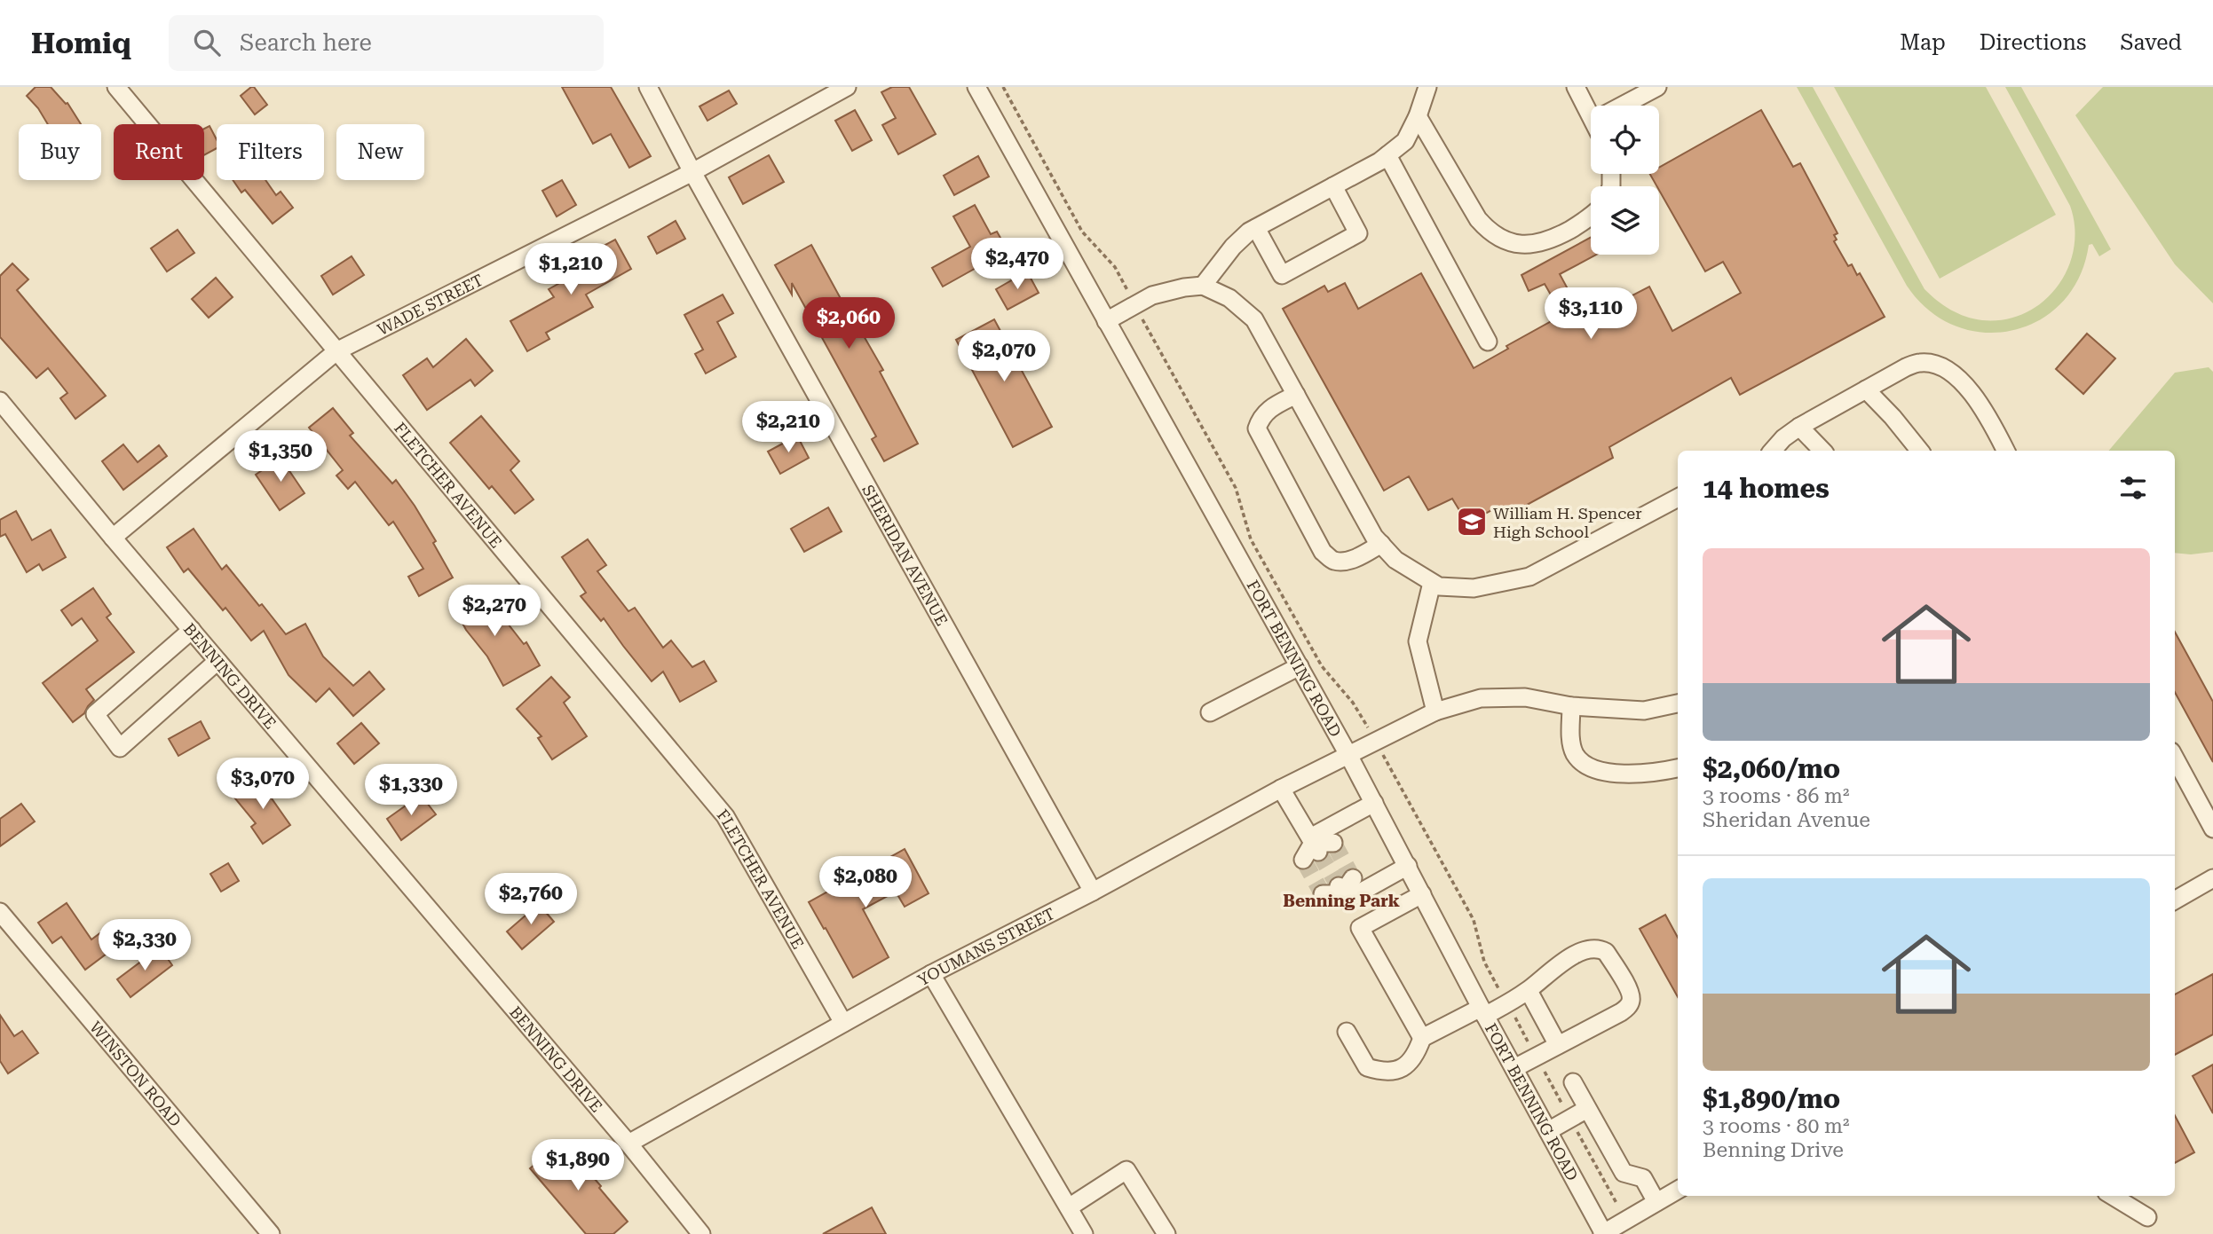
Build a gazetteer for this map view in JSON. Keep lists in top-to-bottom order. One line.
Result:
{"streets":{"street":["WADE STREET","FLETCHER AVENUE","SHERIDAN AVENUE","FORT BENNING ROAD","BENNING DRIVE","YOUMANS STREET","WINSTON ROAD"]},"crossings":[["WADE STREET","FLETCHER AVENUE"],["WADE STREET","SHERIDAN AVENUE"],["WADE STREET","BENNING DRIVE"],["FLETCHER AVENUE","YOUMANS STREET"],["SHERIDAN AVENUE","YOUMANS STREET"],["FORT BENNING ROAD","YOUMANS STREET"],["BENNING DRIVE","YOUMANS STREET"]],"districts":["Benning Park"],"places":{"school or university":["William H. Spencer High School"]},"page":{"header":"Homiq","search":"Search here","nav":["Map","Directions","Saved"],"chip":["Buy","Rent","Filters","New"],"price":["$2,470","$1,210","$3,110","$2,060","$2,070","$2,210","$1,350","$2,270","$3,070","$1,330","$2,080","$2,760","$2,330","$1,890"],"heading":"14 homes","list":[{"name":"$2,060/mo","note":"3 rooms · 86 m² · Sheridan Avenue"},{"name":"$1,890/mo","note":"3 rooms · 80 m² · Benning Drive"}]}}
